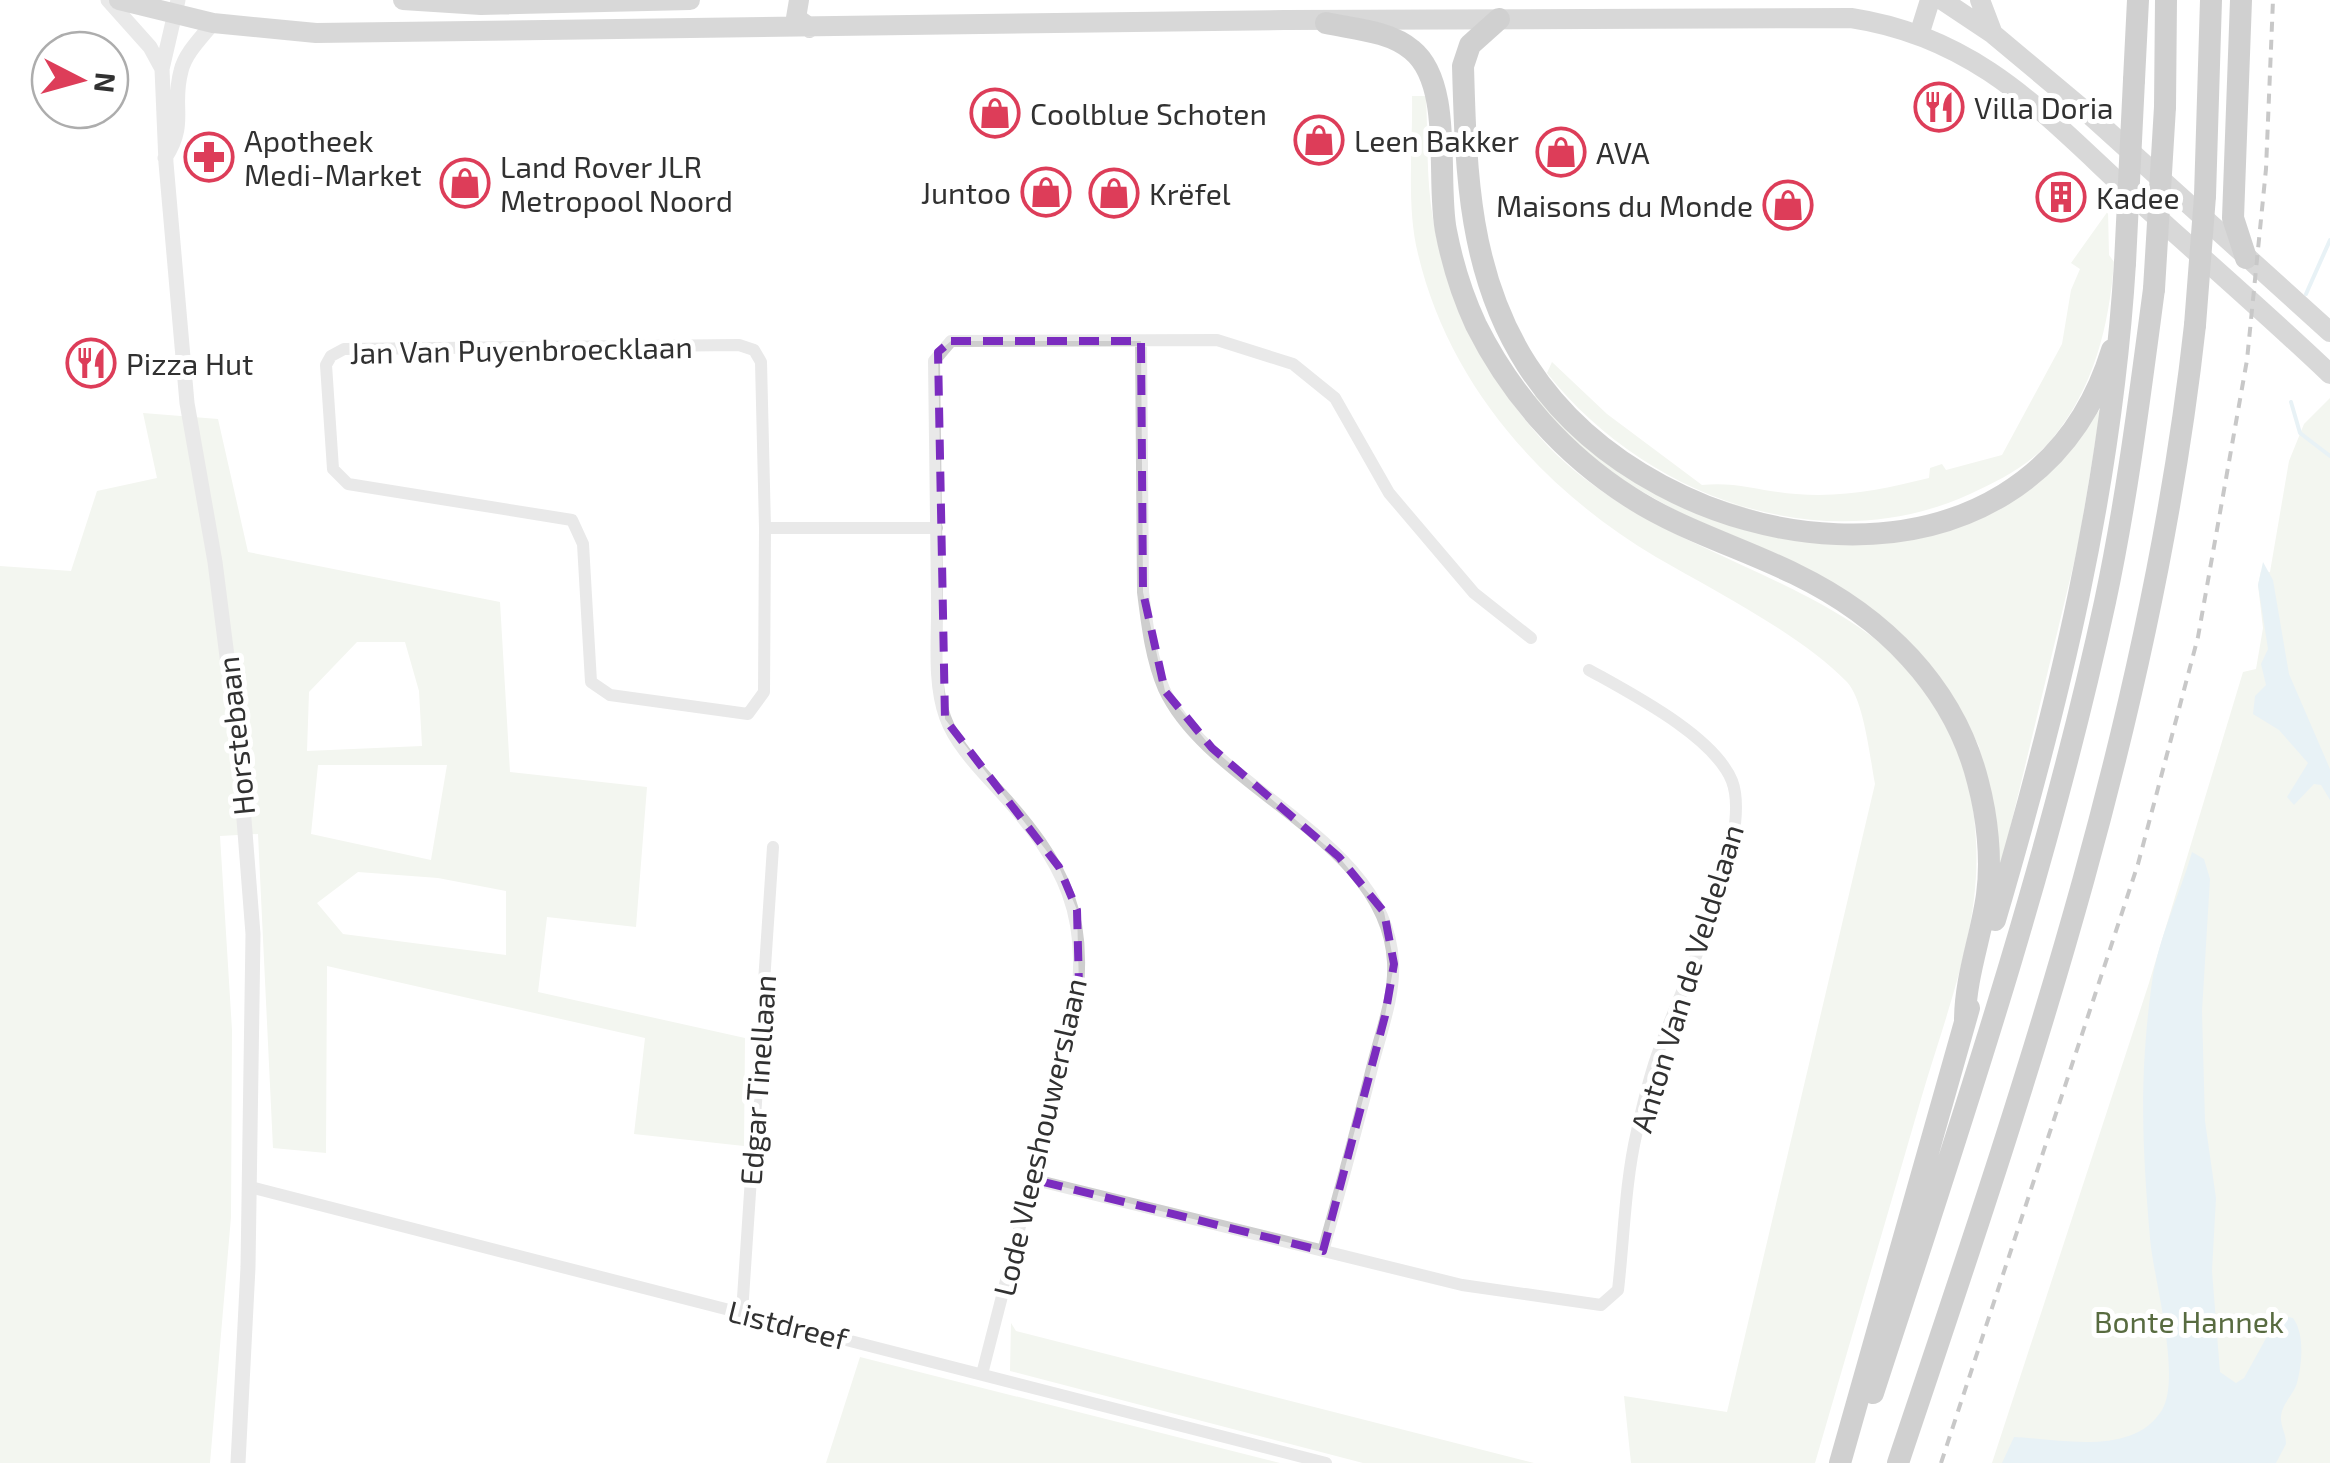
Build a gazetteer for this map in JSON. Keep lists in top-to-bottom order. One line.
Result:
{"streets":{"street":["Jan Van Puyenbroecklaan","Horstebaan","Anton Van de Veldelaan","Edgar Tinellaan","Lode Vleeshouwerslaan","Listdreef"]},"crossings":[["Horstebaan","Listdreef"],["Anton Van de Veldelaan","Lode Vleeshouwerslaan"],["Edgar Tinellaan","Listdreef"],["Lode Vleeshouwerslaan","Listdreef"]],"parks":["Bonte Hannek"],"places":{"restaurant":["Villa Doria","Pizza Hut"],"shop":["Coolblue Schoten","Leen Bakker","AVA","Land Rover JLR Metropool Noord","Juntoo","Krëfel","Maisons du Monde"],"pharmacy":["Apotheek Medi-Market"],"building":["Kadee"]},"north":"right"}
